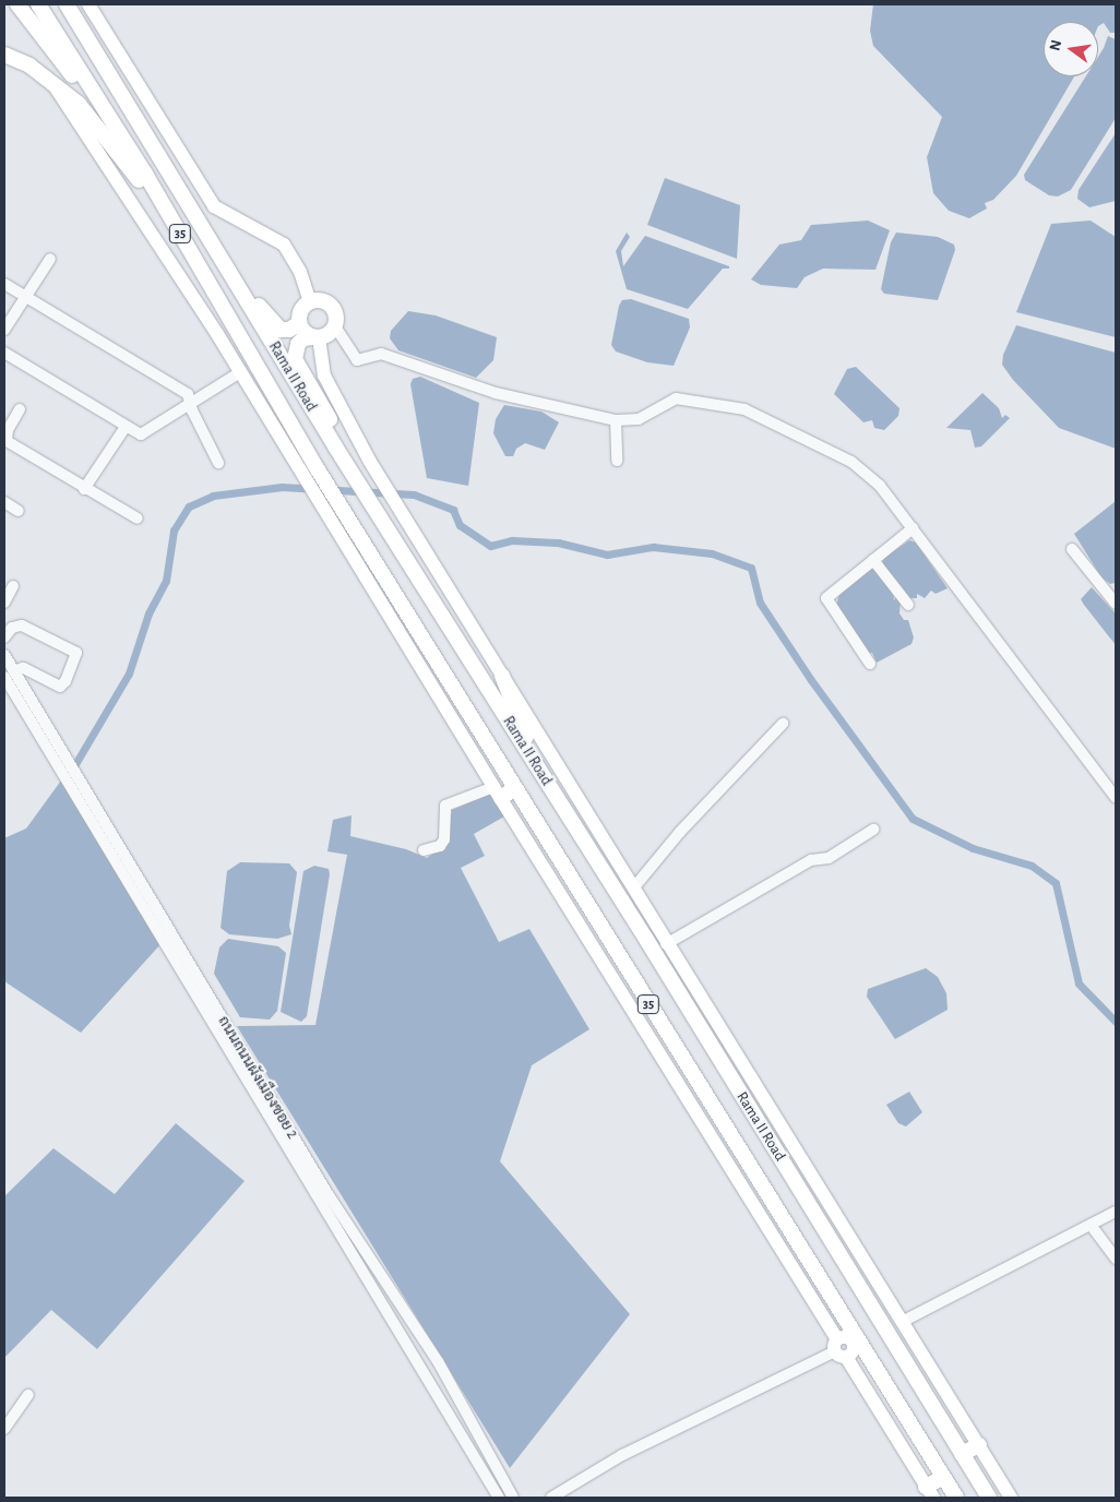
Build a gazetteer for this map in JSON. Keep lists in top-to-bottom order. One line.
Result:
{"streets":{"highway":["35","Rama II Road"],"street":["ถนนถนนผังเมืองซอย 2"]},"north":"left"}
